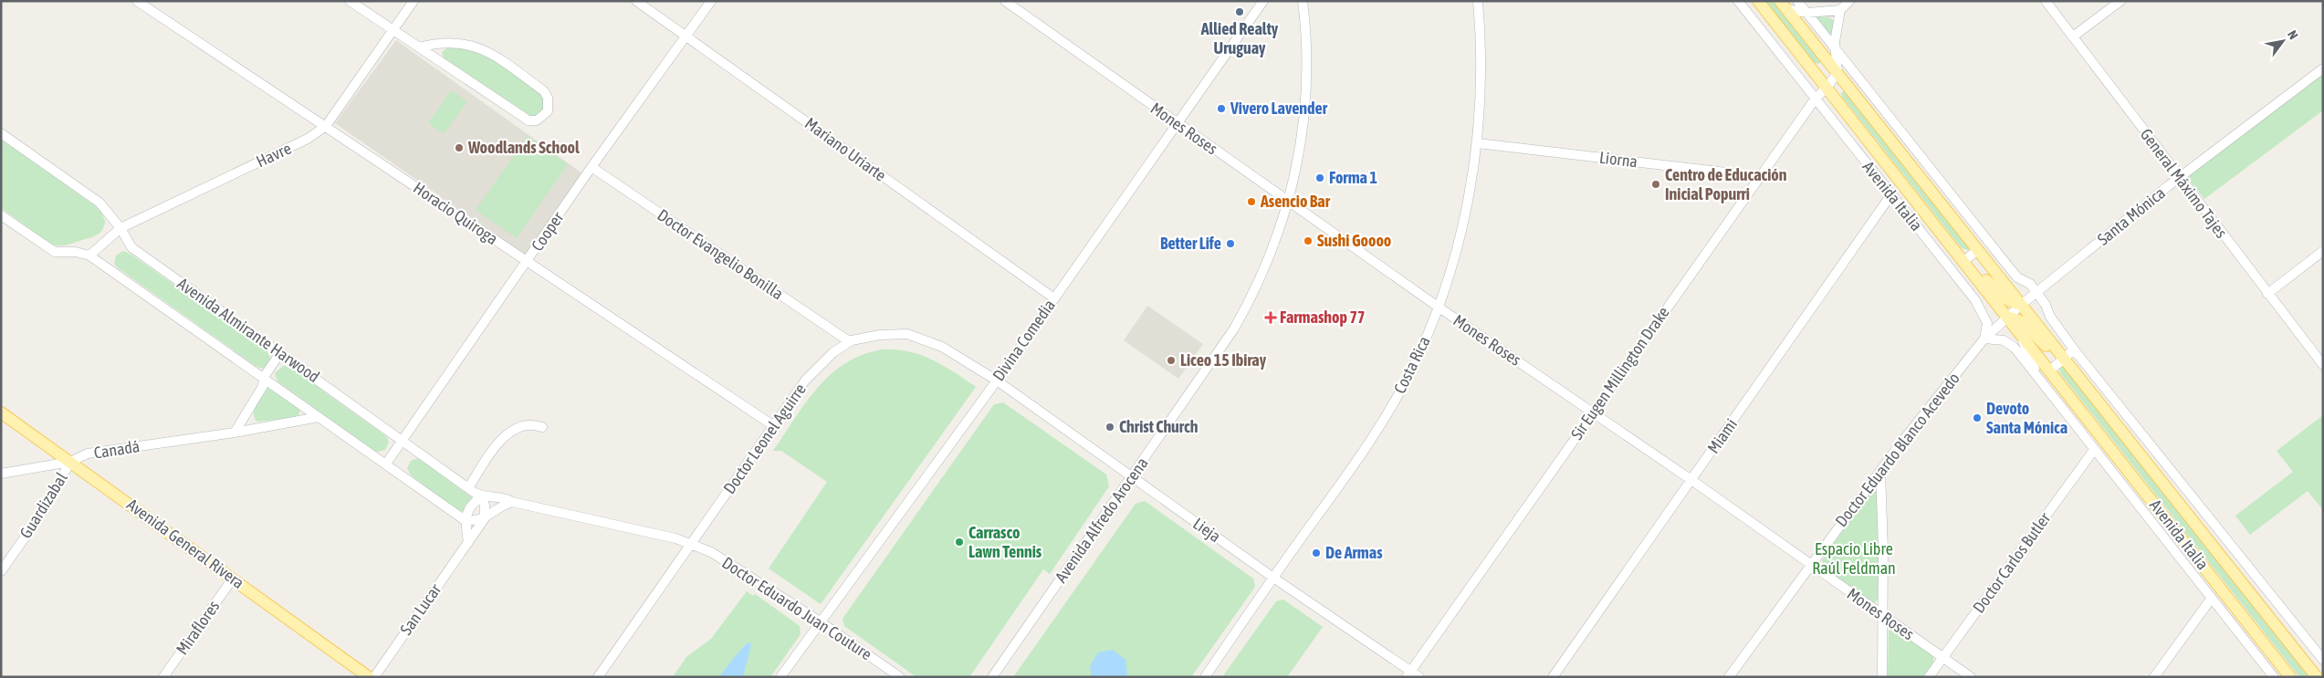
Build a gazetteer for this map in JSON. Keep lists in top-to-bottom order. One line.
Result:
{"streets":{"main road":["Avenida Italia","Avenida General Rivera"],"street":["Mones Roses","Mariano Uriarte","Havre","Liorna","General Máximo Tajes","Horacio Quiroga","Santa Mónica","Cooper","Doctor Evangelio Bonilla","Avenida Almirante Harwood","Divina Comedia","Costa Rica","Sir Eugen Millington Drake","Miami","Doctor Leonel Aguirre","Canadá","Doctor Eduardo Blanco Acevedo","Guardizabal","Avenida Alfredo Arocena","Lieja","Doctor Carlos Butler","Doctor Eduardo Juan Couture","San Lucar","Miraflores"]},"crossings":[["Mones Roses","Divina Comedia"],["Mones Roses","Costa Rica"],["Mones Roses","Sir Eugen Millington Drake"],["Mones Roses","Miami"],["Mones Roses","Doctor Eduardo Blanco Acevedo"],["Mones Roses","Avenida Alfredo Arocena"],["Mones Roses","Doctor Carlos Butler"],["Mariano Uriarte","Cooper"],["Mariano Uriarte","Divina Comedia"],["Havre","Horacio Quiroga"],["Havre","Avenida Almirante Harwood"],["Liorna","Costa Rica"],["Liorna","Sir Eugen Millington Drake"],["General Máximo Tajes","Santa Mónica"],["Avenida Italia","Santa Mónica"],["Avenida Italia","Sir Eugen Millington Drake"],["Avenida Italia","Miami"],["Avenida Italia","Doctor Eduardo Blanco Acevedo"],["Avenida Italia","Doctor Carlos Butler"],["Horacio Quiroga","Cooper"],["Horacio Quiroga","Doctor Leonel Aguirre"],["Santa Mónica","Doctor Eduardo Blanco Acevedo"],["Cooper","Doctor Evangelio Bonilla"],["Cooper","Avenida Almirante Harwood"],["Doctor Evangelio Bonilla","Doctor Leonel Aguirre"],["Avenida Almirante Harwood","Doctor Leonel Aguirre"],["Avenida Almirante Harwood","Canadá"],["Avenida Almirante Harwood","Doctor Eduardo Juan Couture"],["Divina Comedia","Doctor Leonel Aguirre"],["Divina Comedia","Lieja"],["Divina Comedia","Doctor Eduardo Juan Couture"],["Costa Rica","Lieja"],["Sir Eugen Millington Drake","Lieja"],["Doctor Leonel Aguirre","Lieja"],["Doctor Leonel Aguirre","Doctor Eduardo Juan Couture"],["Canadá","Guardizabal"],["Canadá","Avenida General Rivera"],["Guardizabal","Avenida General Rivera"],["Avenida Alfredo Arocena","Lieja"],["Avenida General Rivera","Miraflores"]],"parks":["Espacio Libre Raúl Feldman"],"places":{"other":["Allied Realty Uruguay","Vivero Lavender","Woodlands School","Forma 1","Centro de Educación Inicial Popurri","Asencio Bar","Sushi Goooo","Better Life","Liceo 15 Ibiray","Devoto Santa Mónica","Christ Church","Carrasco Lawn Tennis","De Armas"],"health":["Farmashop 77"]},"north":"top right"}
